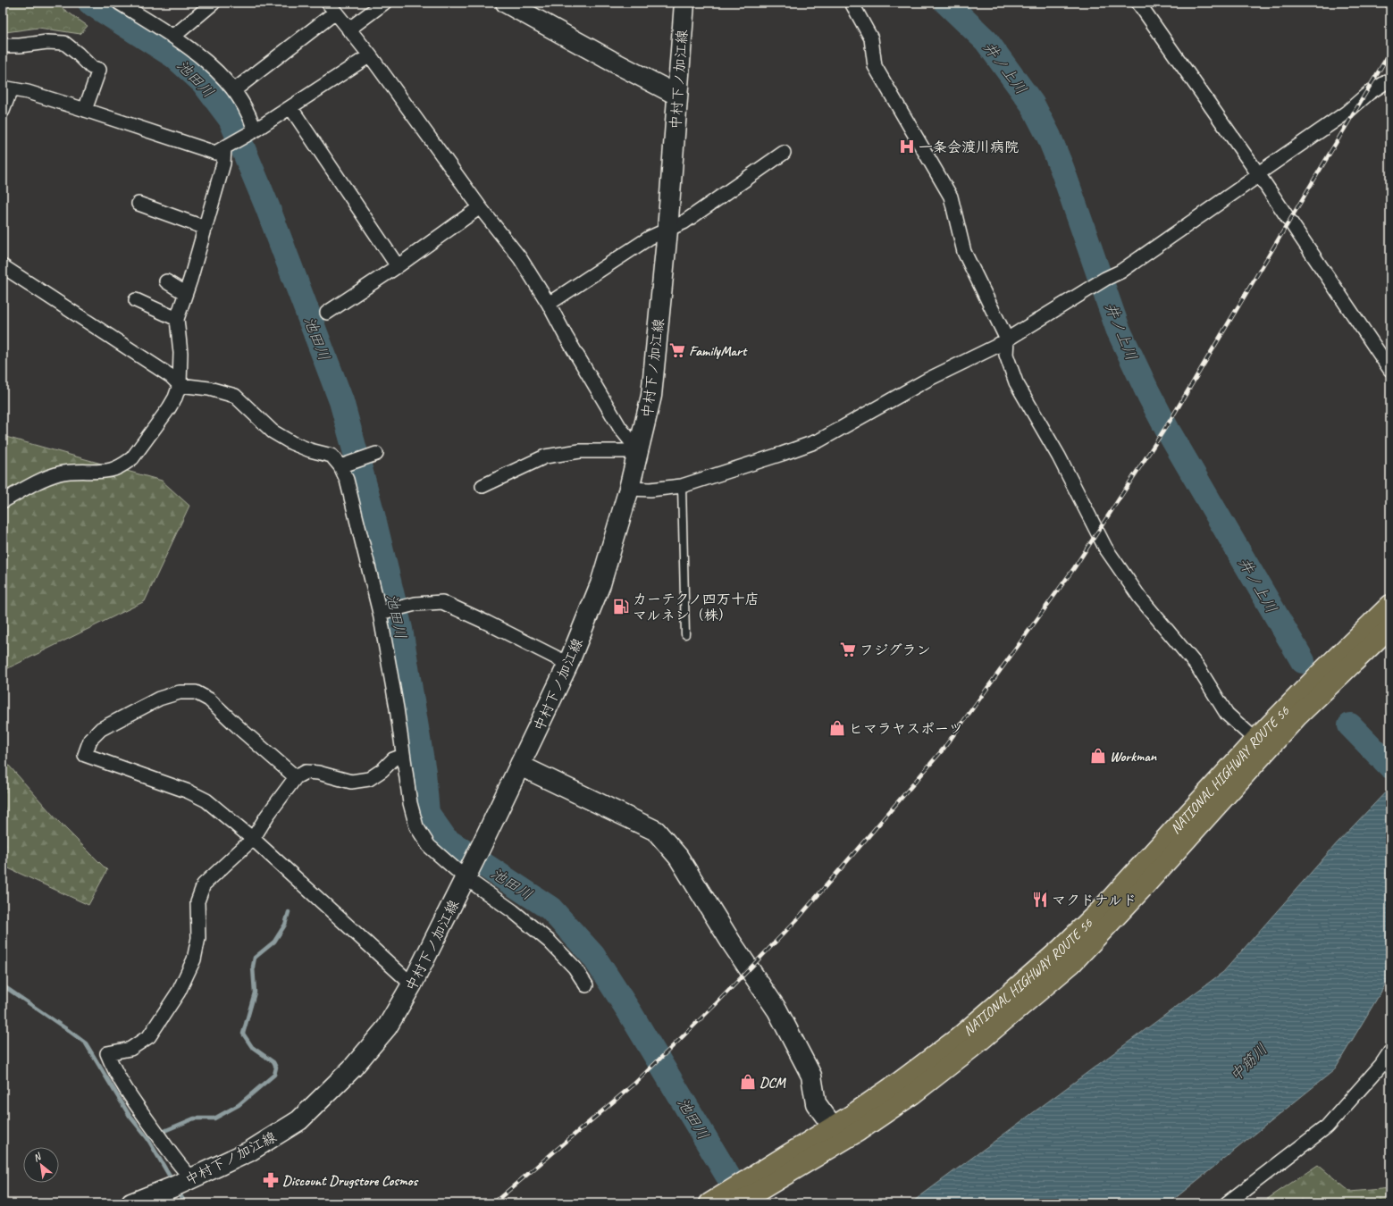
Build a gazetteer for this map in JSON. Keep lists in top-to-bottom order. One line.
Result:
{"streets":{"highway":["NATIONAL HIGHWAY ROUTE 56"],"main road":["中村下ノ加江線"]},"water":["井ノ上川","池田川","中筋川"],"places":{"hospital":["一条会渡川病院"],"supermarket":["FamilyMart","フジグラン"],"fuel station":["カーテクノ四万十店 マルネン（株）"],"shop":["ヒマラヤスポーツ","Workman","DCM"],"restaurant":["マクドナルド"],"pharmacy":["Discount Drugstore Cosmos"]},"north":"top left"}
